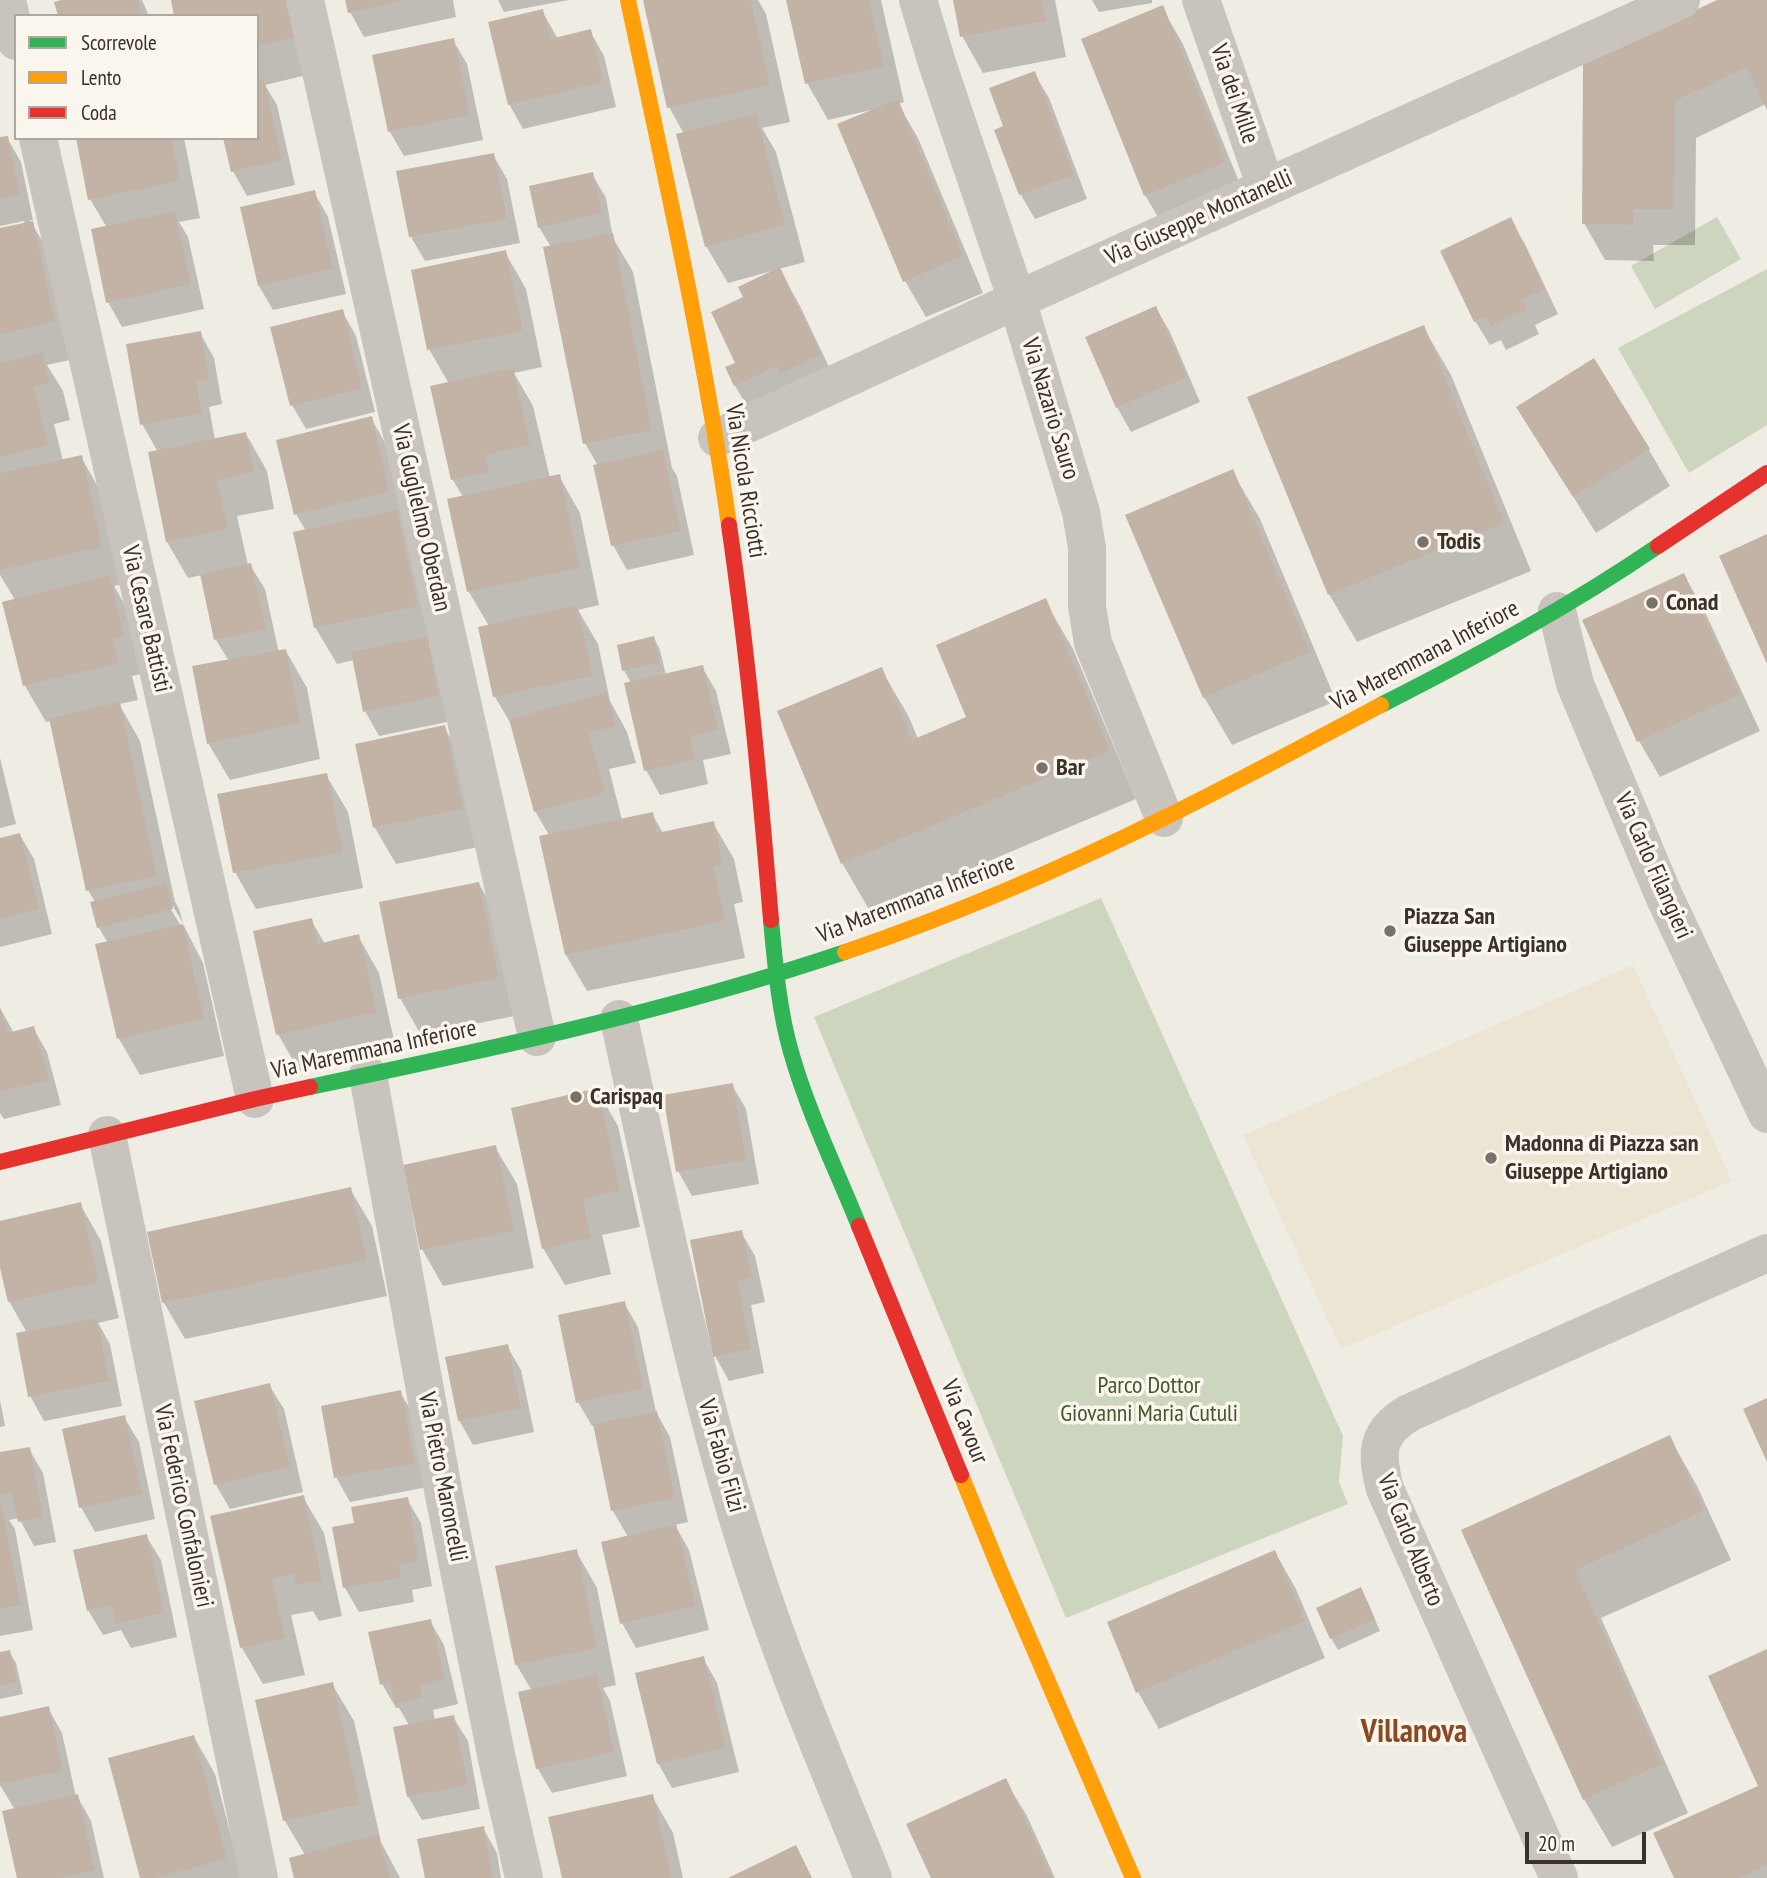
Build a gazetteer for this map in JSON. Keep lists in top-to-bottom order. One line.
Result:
{"streets":{"street":["Via dei Mille","Via Giuseppe Montanelli","Via Nazario Sauro","Via Nicola Ricciotti","Via Guglielmo Oberdan","Via Cesare Battisti","Via Maremmana Inferiore","Via Carlo Filangieri","Via Cavour","Via Fabio Filzi","Via Pietro Maroncelli","Via Federico Confalonieri","Via Carlo Alberto"]},"crossings":[["Via dei Mille","Via Giuseppe Montanelli"],["Via Giuseppe Montanelli","Via Nazario Sauro"],["Via Giuseppe Montanelli","Via Nicola Ricciotti"],["Via Nazario Sauro","Via Maremmana Inferiore"],["Via Nicola Ricciotti","Via Maremmana Inferiore"],["Via Nicola Ricciotti","Via Cavour"],["Via Guglielmo Oberdan","Via Maremmana Inferiore"],["Via Cesare Battisti","Via Maremmana Inferiore"],["Via Maremmana Inferiore","Via Carlo Filangieri"],["Via Maremmana Inferiore","Via Cavour"],["Via Maremmana Inferiore","Via Fabio Filzi"],["Via Maremmana Inferiore","Via Pietro Maroncelli"],["Via Maremmana Inferiore","Via Federico Confalonieri"]],"districts":["Villanova"],"parks":["Parco Dottor Giovanni Maria Cutuli"],"places":["Todis","Conad","Bar","Piazza San Giuseppe Artigiano","Carispaq","Madonna di Piazza san Giuseppe Artigiano"],"legend":["Scorrevole","Lento","Coda"],"scale_bar":"20 m"}
